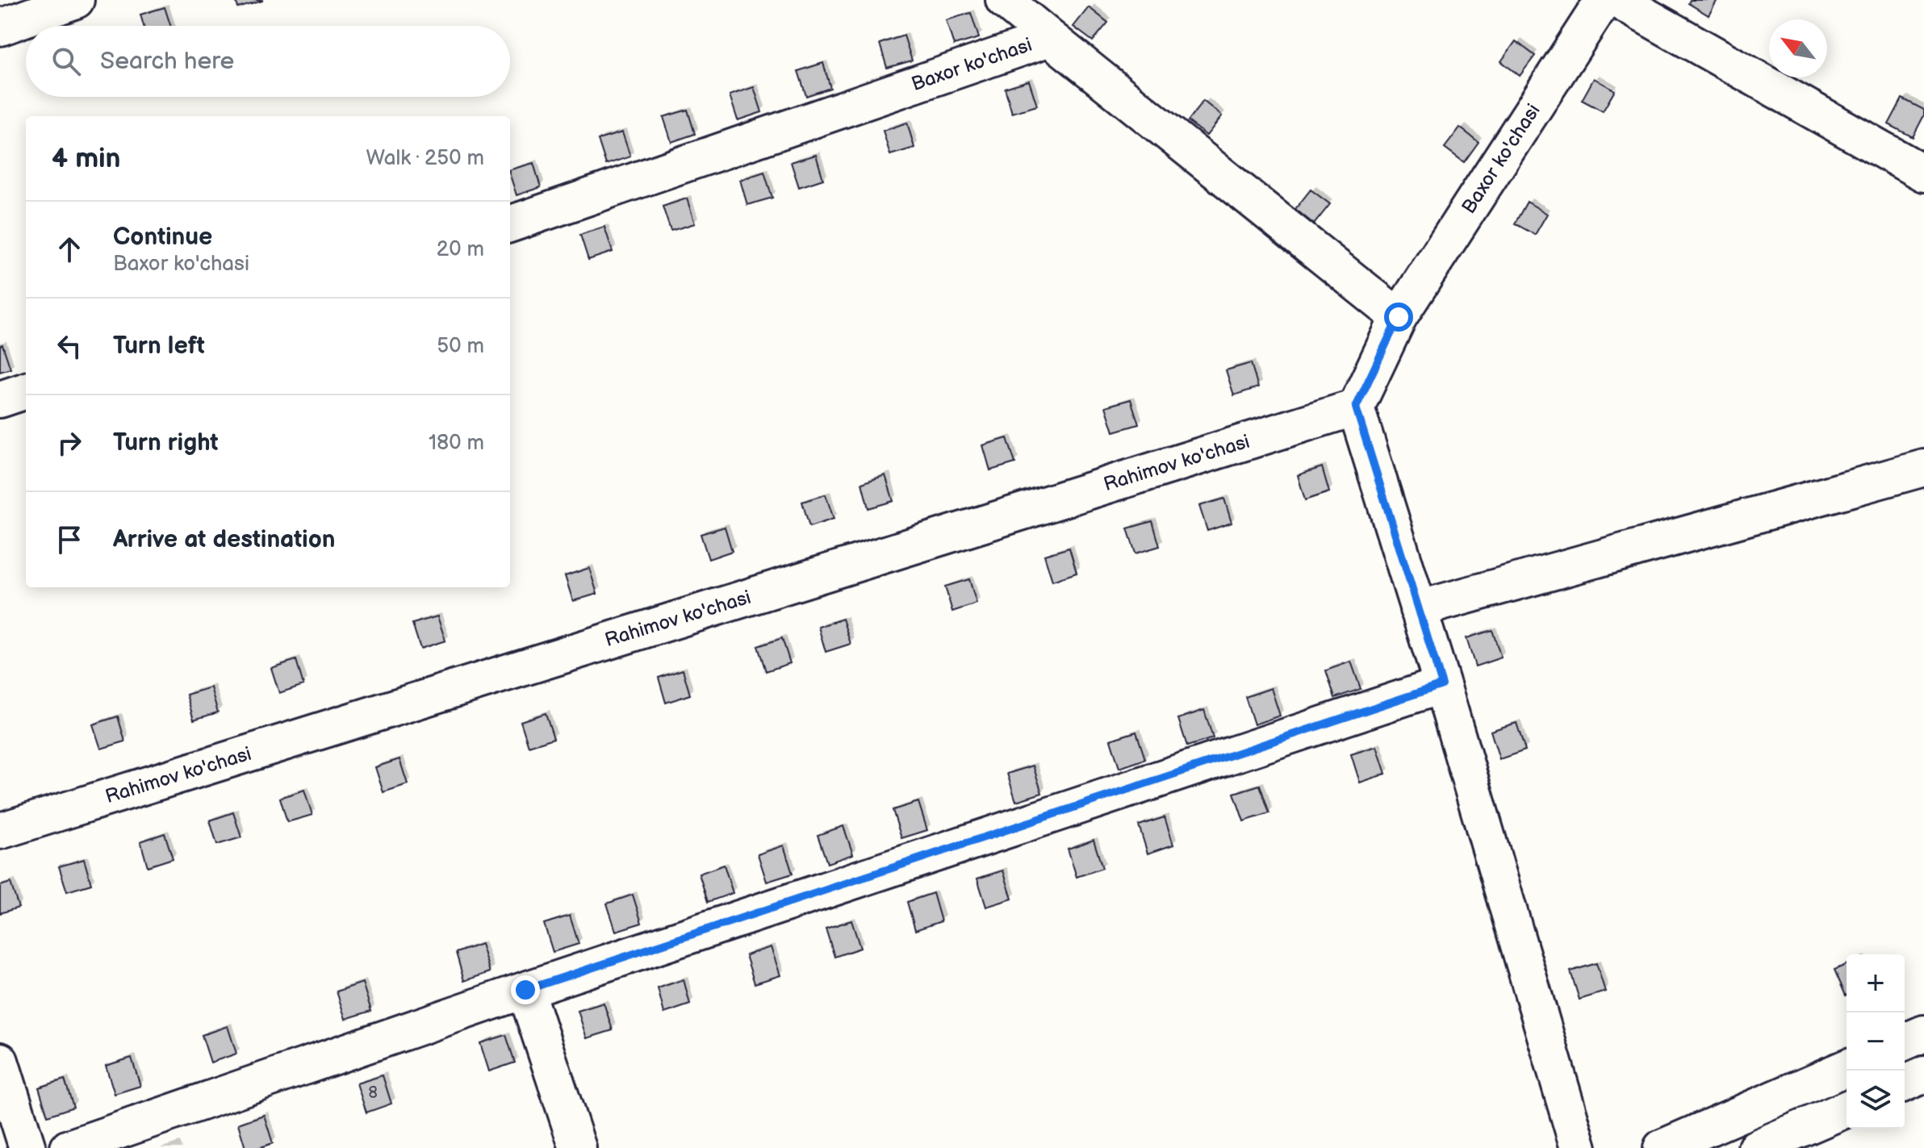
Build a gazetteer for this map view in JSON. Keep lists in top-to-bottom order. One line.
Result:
{"streets":{"street":["Baxor ko'chasi","Rahimov ko'chasi"]},"crossings":[["Baxor ko'chasi","Rahimov ko'chasi"]],"house_numbers":["8"],"north":"top left","page":{"search":"Search here","heading":["4 min","Walk · 250 m"],"list":[["Continue","Baxor ko'chasi","20 m"],["Turn left","50 m"],["Turn right","180 m"],"Arrive at destination"],"map_buttons":["+","−"]}}
